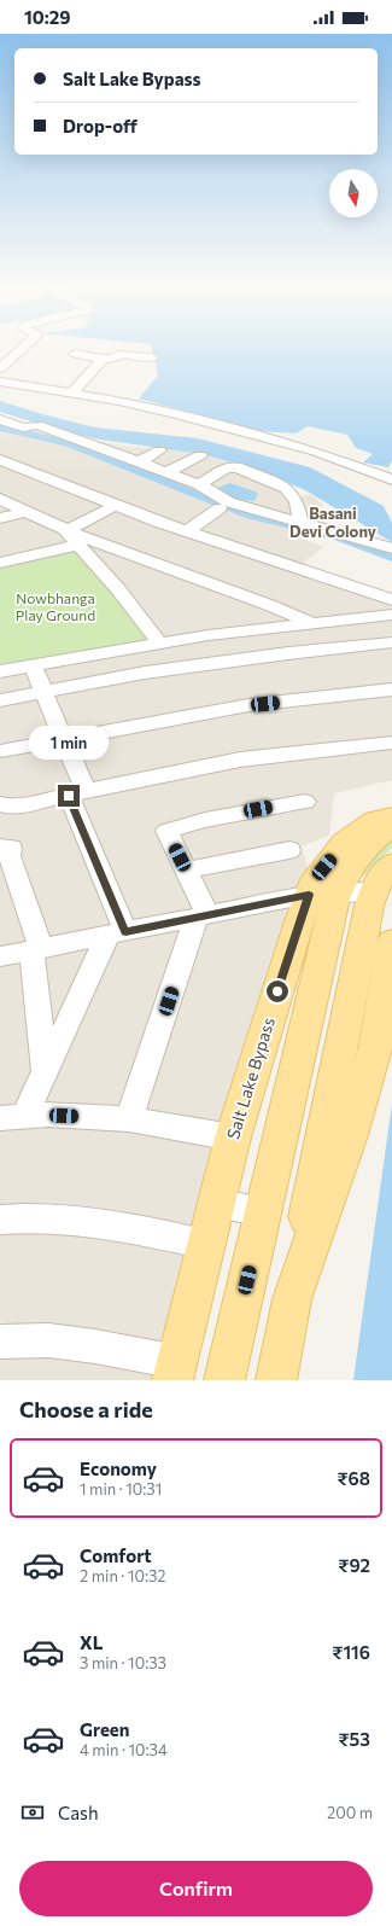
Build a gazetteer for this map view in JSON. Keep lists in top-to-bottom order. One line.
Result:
{"streets":{"main road":["Salt Lake Bypass"]},"districts":["Basani Devi Colony"],"parks":["Nowbhanga Play Ground"],"north":"bottom","page":{"status":"10:29","banner":["Salt Lake Bypass","Drop-off"],"bubble":"1 min","heading":"Choose a ride","list":[{"name":"Economy","note":"1 min · 10:31","value":"₹68"},{"name":"Comfort","note":"2 min · 10:32","value":"₹92"},{"name":"XL","note":"3 min · 10:33","value":"₹116"},{"name":"Green","note":"4 min · 10:34","value":"₹53"}],"pay":["Cash","200 m"],"buttons":"Confirm"}}
